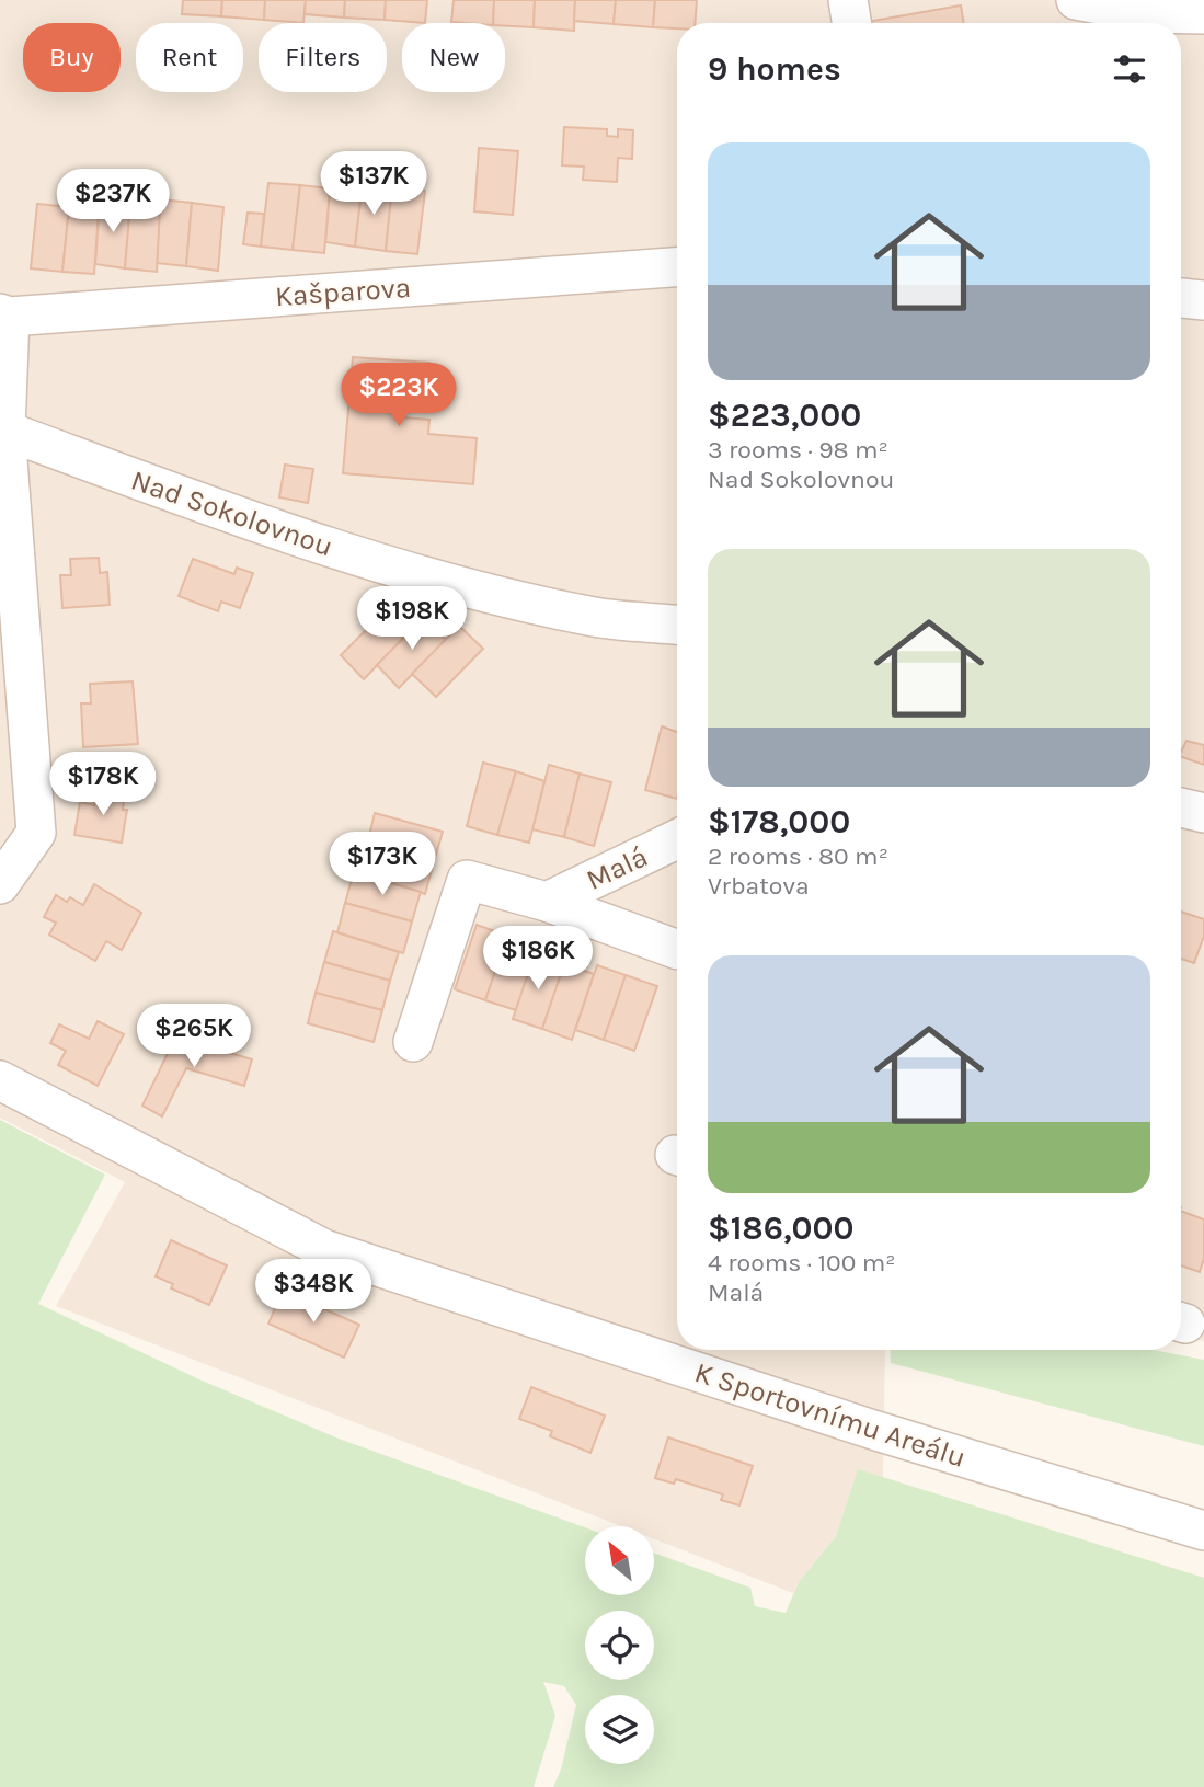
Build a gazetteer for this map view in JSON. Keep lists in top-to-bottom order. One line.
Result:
{"streets":{"street":["Kašparova","Nad Sokolovnou","Malá","K Sportovnímu Areálu"]},"north":"top left","page":{"chip":["Buy","Rent","Filters","New"],"heading":"9 homes","list":[{"name":"$223,000","note":"3 rooms · 98 m² · Nad Sokolovnou"},{"name":"$178,000","note":"2 rooms · 80 m² · Vrbatova"},{"name":"$186,000","note":"4 rooms · 100 m² · Malá"}],"price":["$137K","$237K","$223K","$198K","$178K","$173K","$186K","$265K","$348K"]}}
